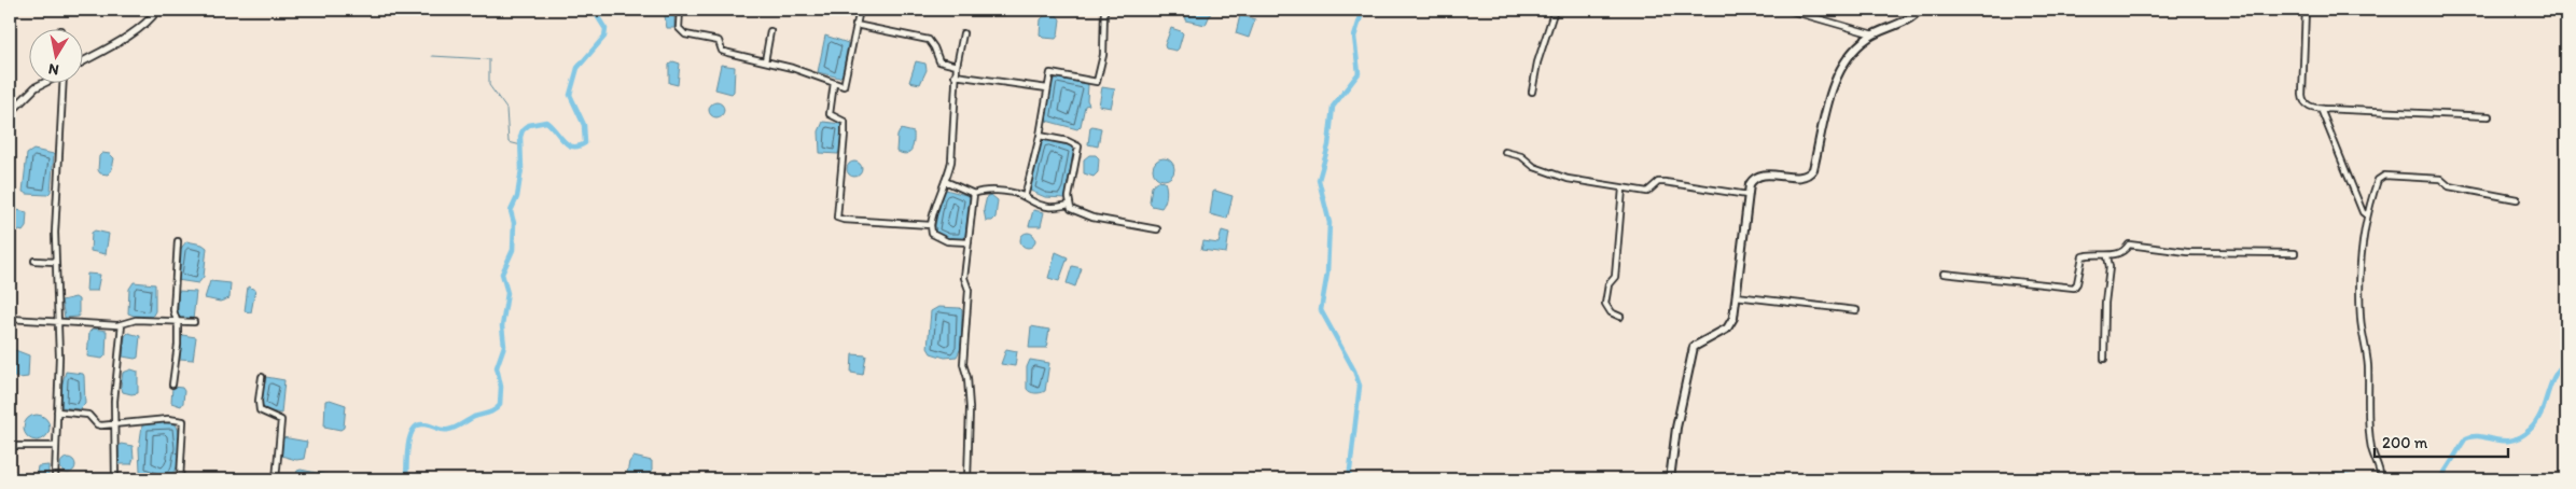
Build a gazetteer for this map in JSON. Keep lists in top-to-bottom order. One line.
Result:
{"scale_bar":"200 m","north":"bottom"}
